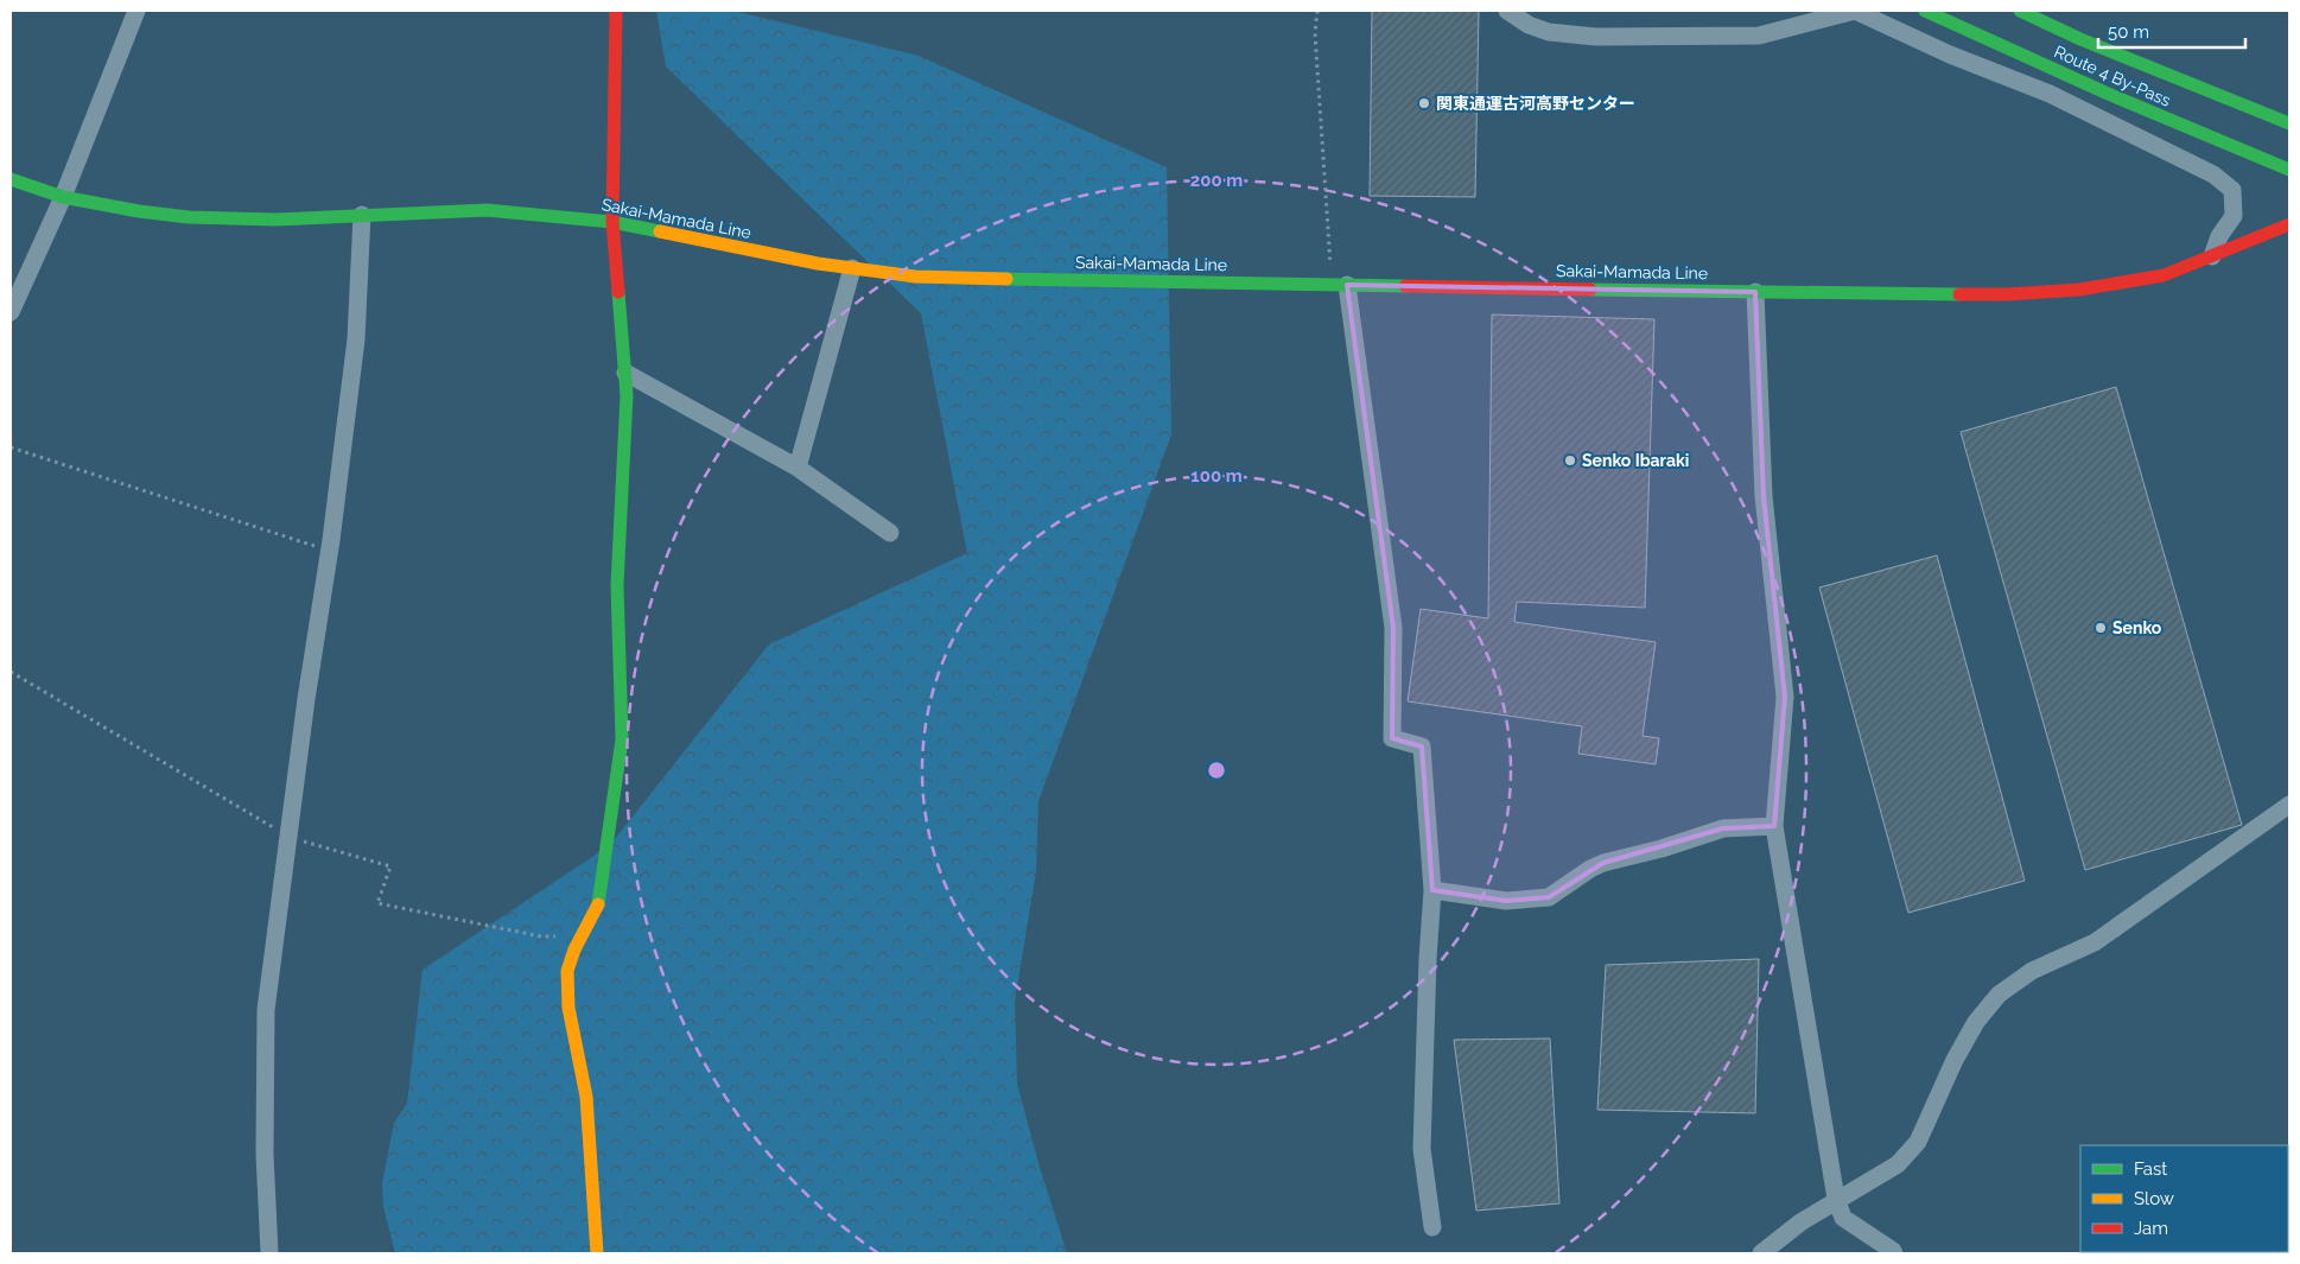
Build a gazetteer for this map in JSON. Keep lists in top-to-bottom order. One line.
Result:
{"streets":{"main road":["Route 4 By-Pass","Sakai-Mamada Line"]},"places":["関東通運古河高野センター","Senko Ibaraki","Senko"],"legend":["Fast","Slow","Jam"],"scale_bar":"50 m","rings":["200 m","100 m"]}
